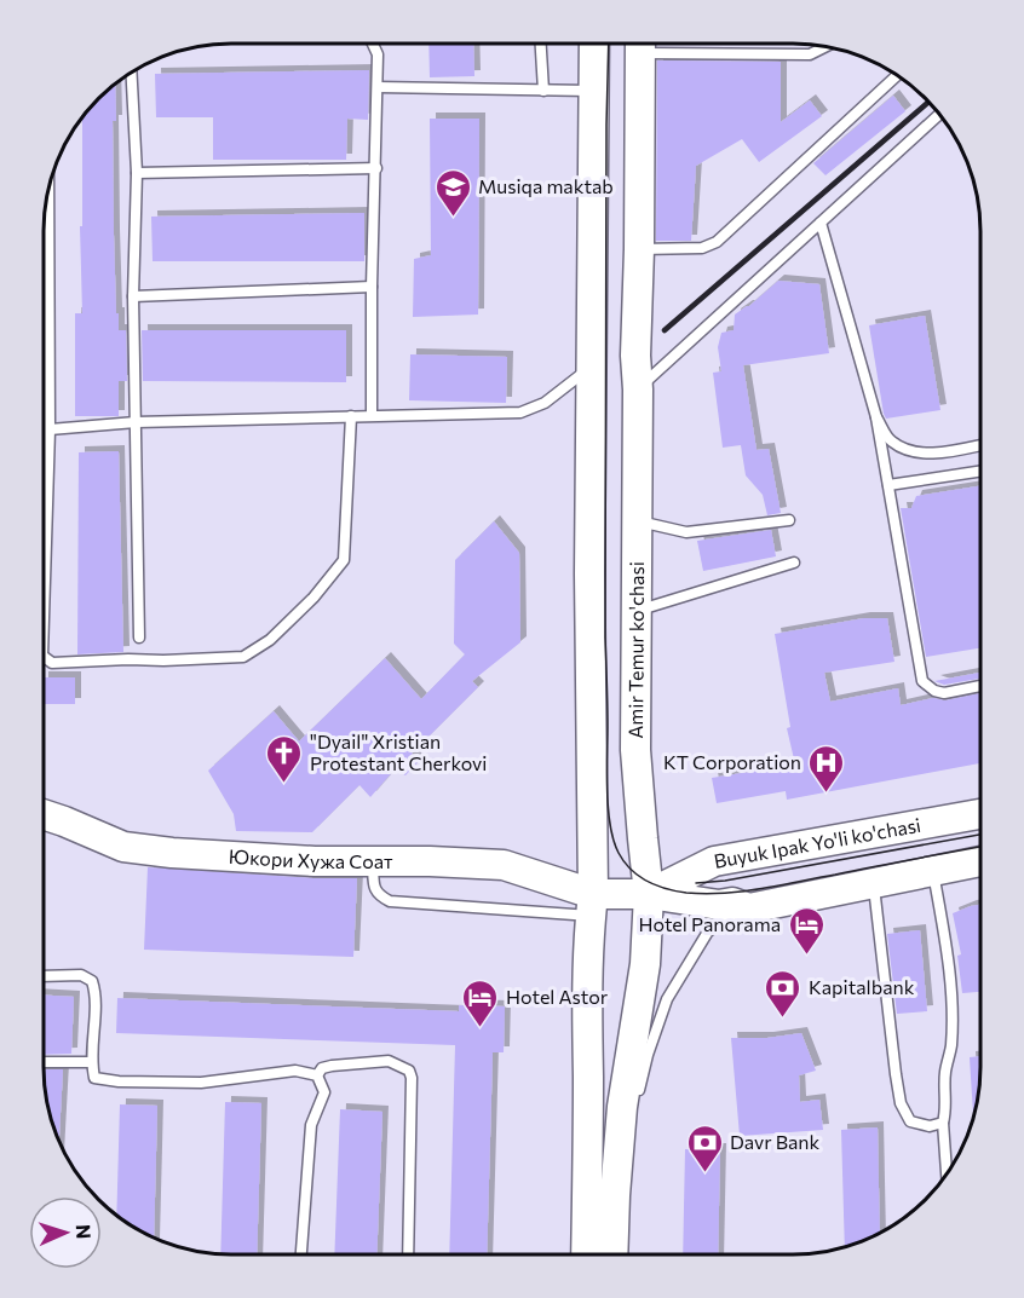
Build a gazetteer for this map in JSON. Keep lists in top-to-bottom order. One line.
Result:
{"streets":{"main road":["Amir Temur ko'chasi","Buyuk Ipak Yo'li ko'chasi","Юкори Хужа Соат"]},"crossings":[["Amir Temur ko'chasi","Buyuk Ipak Yo'li ko'chasi"],["Buyuk Ipak Yo'li ko'chasi","Юкори Хужа Соат"]],"places":{"school or university":["Musiqa maktab"],"church":["\"Dyail\" Xristian Protestant Cherkovi"],"hospital":["KT Corporation"],"hotel":["Hotel Panorama","Hotel Astor"],"bank":["Kapitalbank","Davr Bank"]},"north":"right"}
